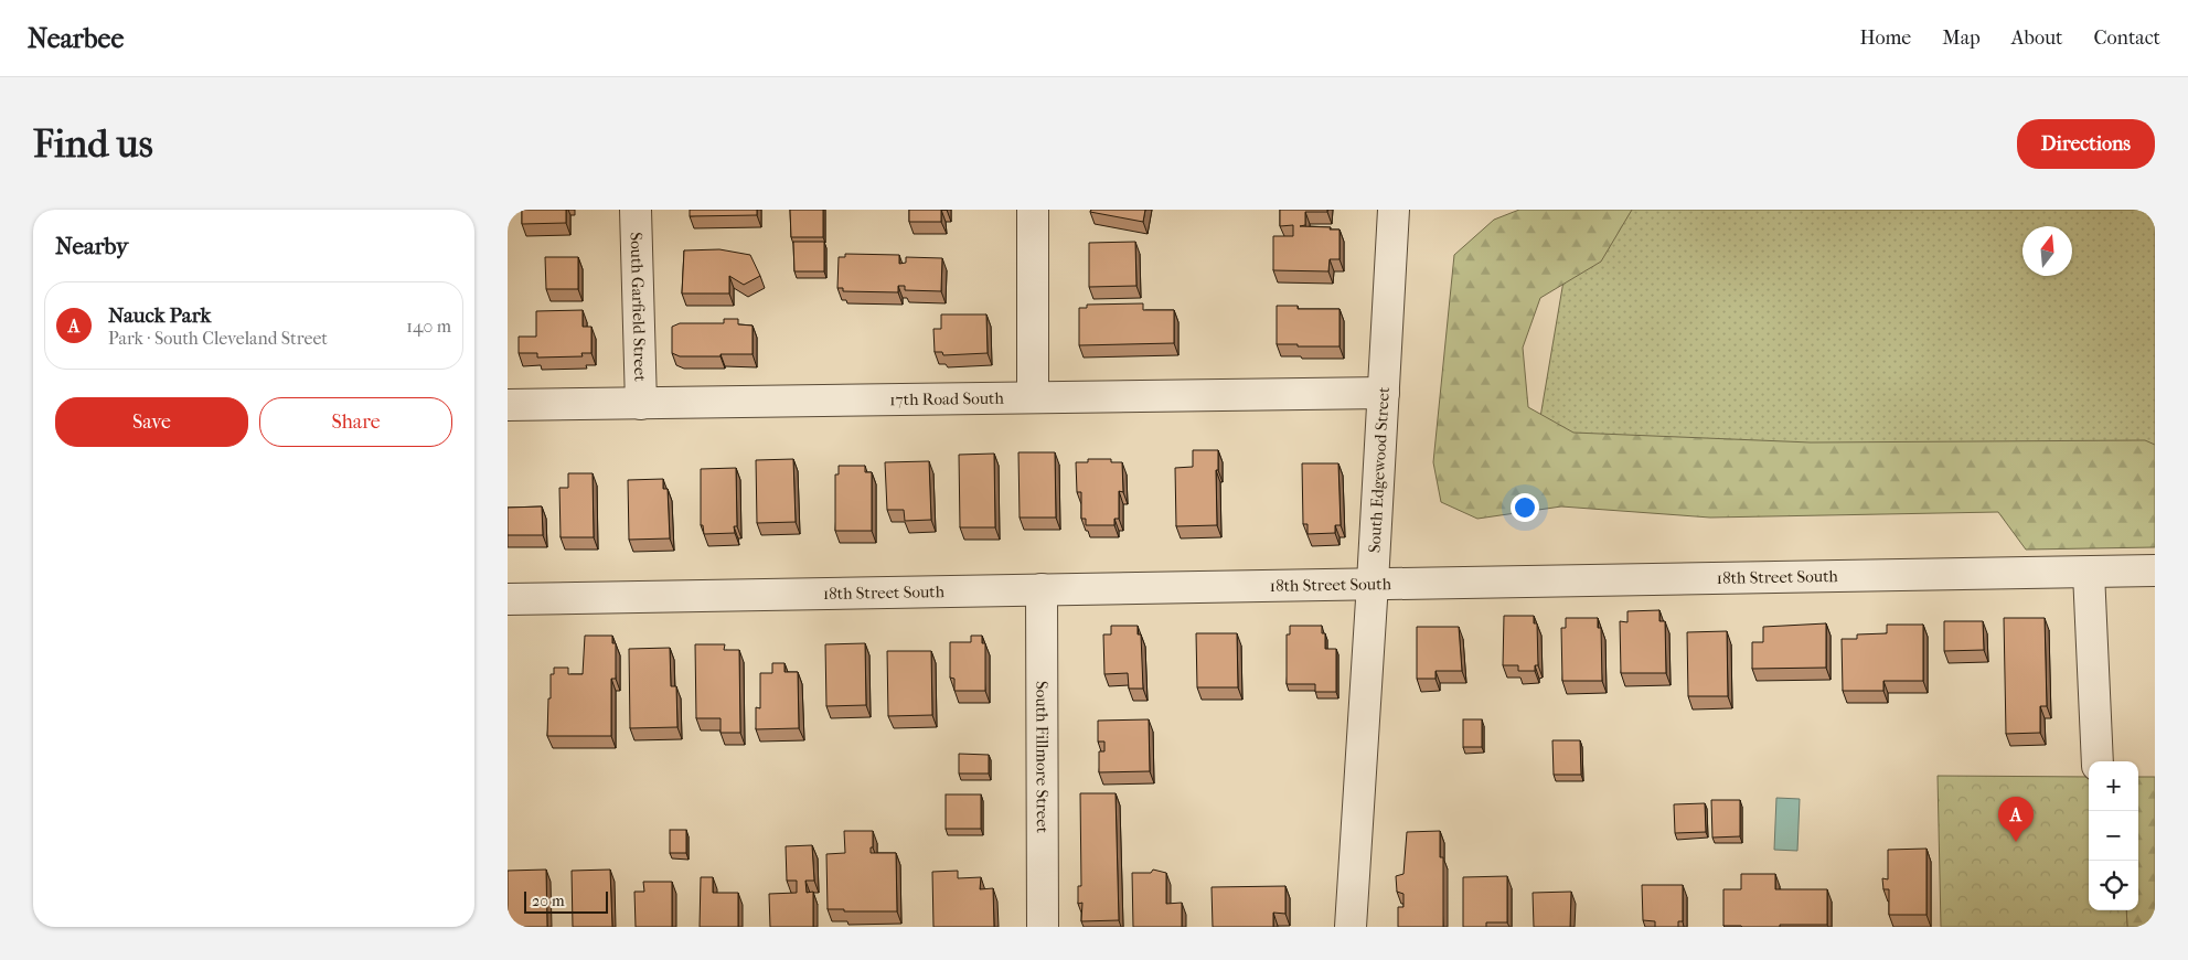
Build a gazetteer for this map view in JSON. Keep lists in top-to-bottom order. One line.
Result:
{"streets":{"street":["South Garfield Street","17th Road South","South Edgewood Street","18th Street South","South Fillmore Street"]},"crossings":[["South Garfield Street","17th Road South"],["17th Road South","South Edgewood Street"],["South Edgewood Street","18th Street South"],["18th Street South","South Fillmore Street"]],"scale_bar":"20 m","north":"top","page":{"header":"Nearbee","nav":["Home","Map","About","Contact"],"buttons":["Directions",["Save","Share"]],"title":"Find us","heading":"Nearby","list":[{"mark":"A","name":"Nauck Park","note":"Park · South Cleveland Street","value":"140 m"}],"map_buttons":["+","−"],"pins":"A","scale":"20 m"}}
